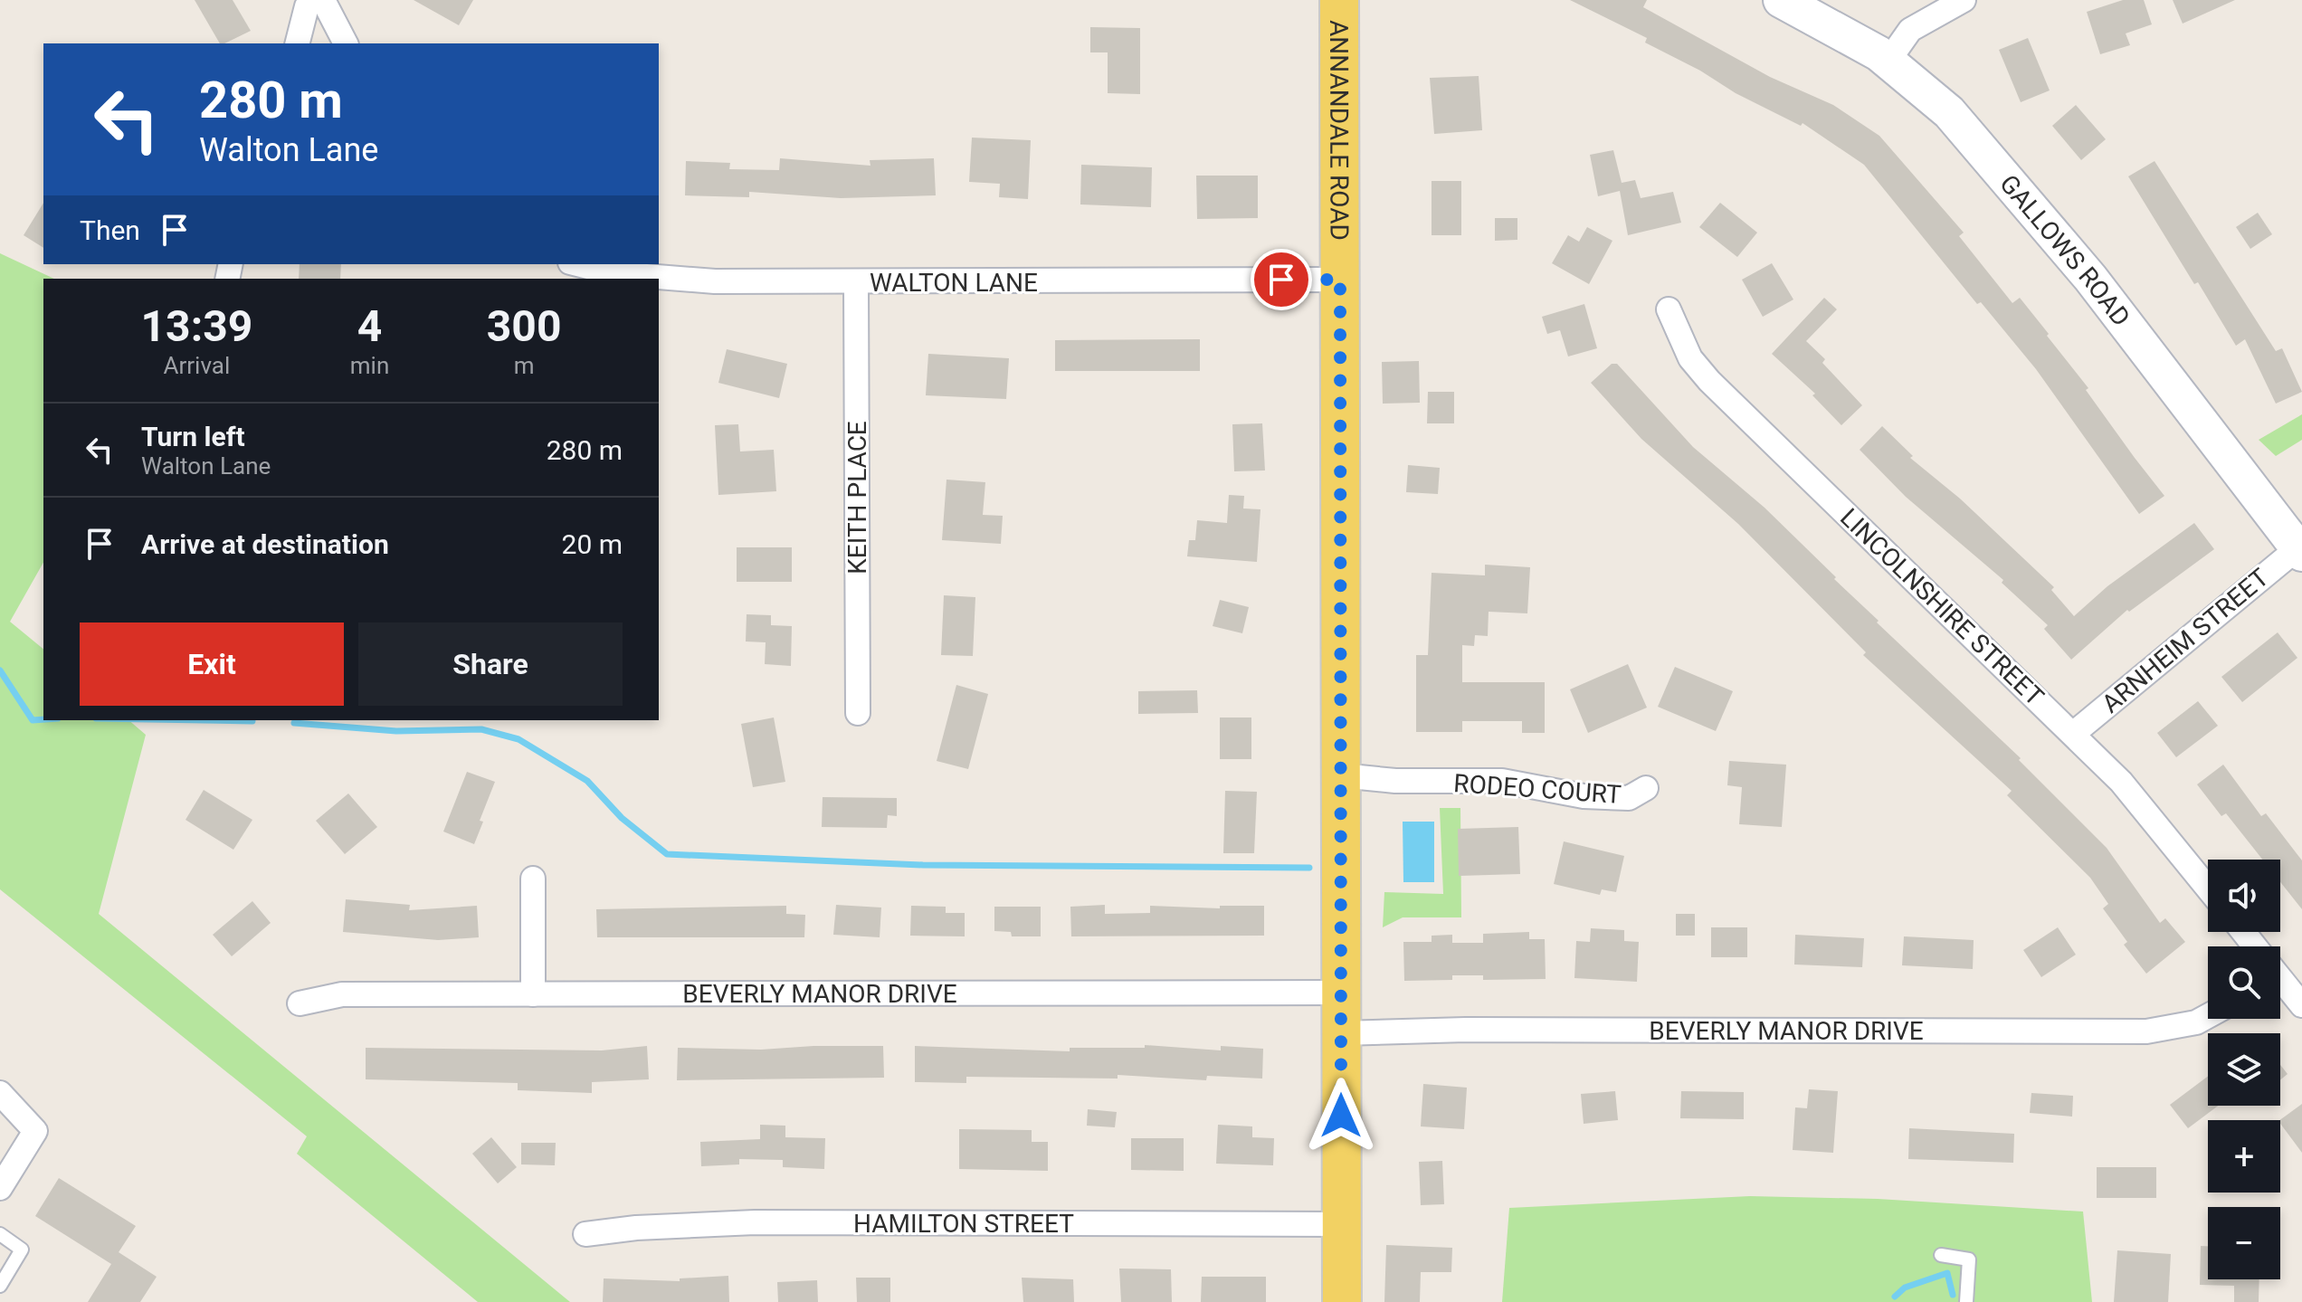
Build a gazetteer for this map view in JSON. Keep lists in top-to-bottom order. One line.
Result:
{"streets":{"main road":["ANNANDALE ROAD","GALLOWS ROAD"],"street":["WALTON LANE","KEITH PLACE","LINCOLNSHIRE STREET","ARNHEIM STREET","RODEO COURT","BEVERLY MANOR DRIVE","HAMILTON STREET"]},"crossings":[["ANNANDALE ROAD","WALTON LANE"],["ANNANDALE ROAD","RODEO COURT"],["ANNANDALE ROAD","BEVERLY MANOR DRIVE"],["ANNANDALE ROAD","HAMILTON STREET"],["GALLOWS ROAD","ARNHEIM STREET"],["WALTON LANE","KEITH PLACE"],["LINCOLNSHIRE STREET","ARNHEIM STREET"]],"page":{"turn":["280 m","Walton Lane"],"then":"Then","eta":["13:39","Arrival","4","min","300","m"],"list":[{"name":"Turn left","note":"Walton Lane","value":"280 m"},{"name":"Arrive at destination","value":"20 m"}],"buttons":["Exit","Share"],"map_buttons":["+","−"]}}
